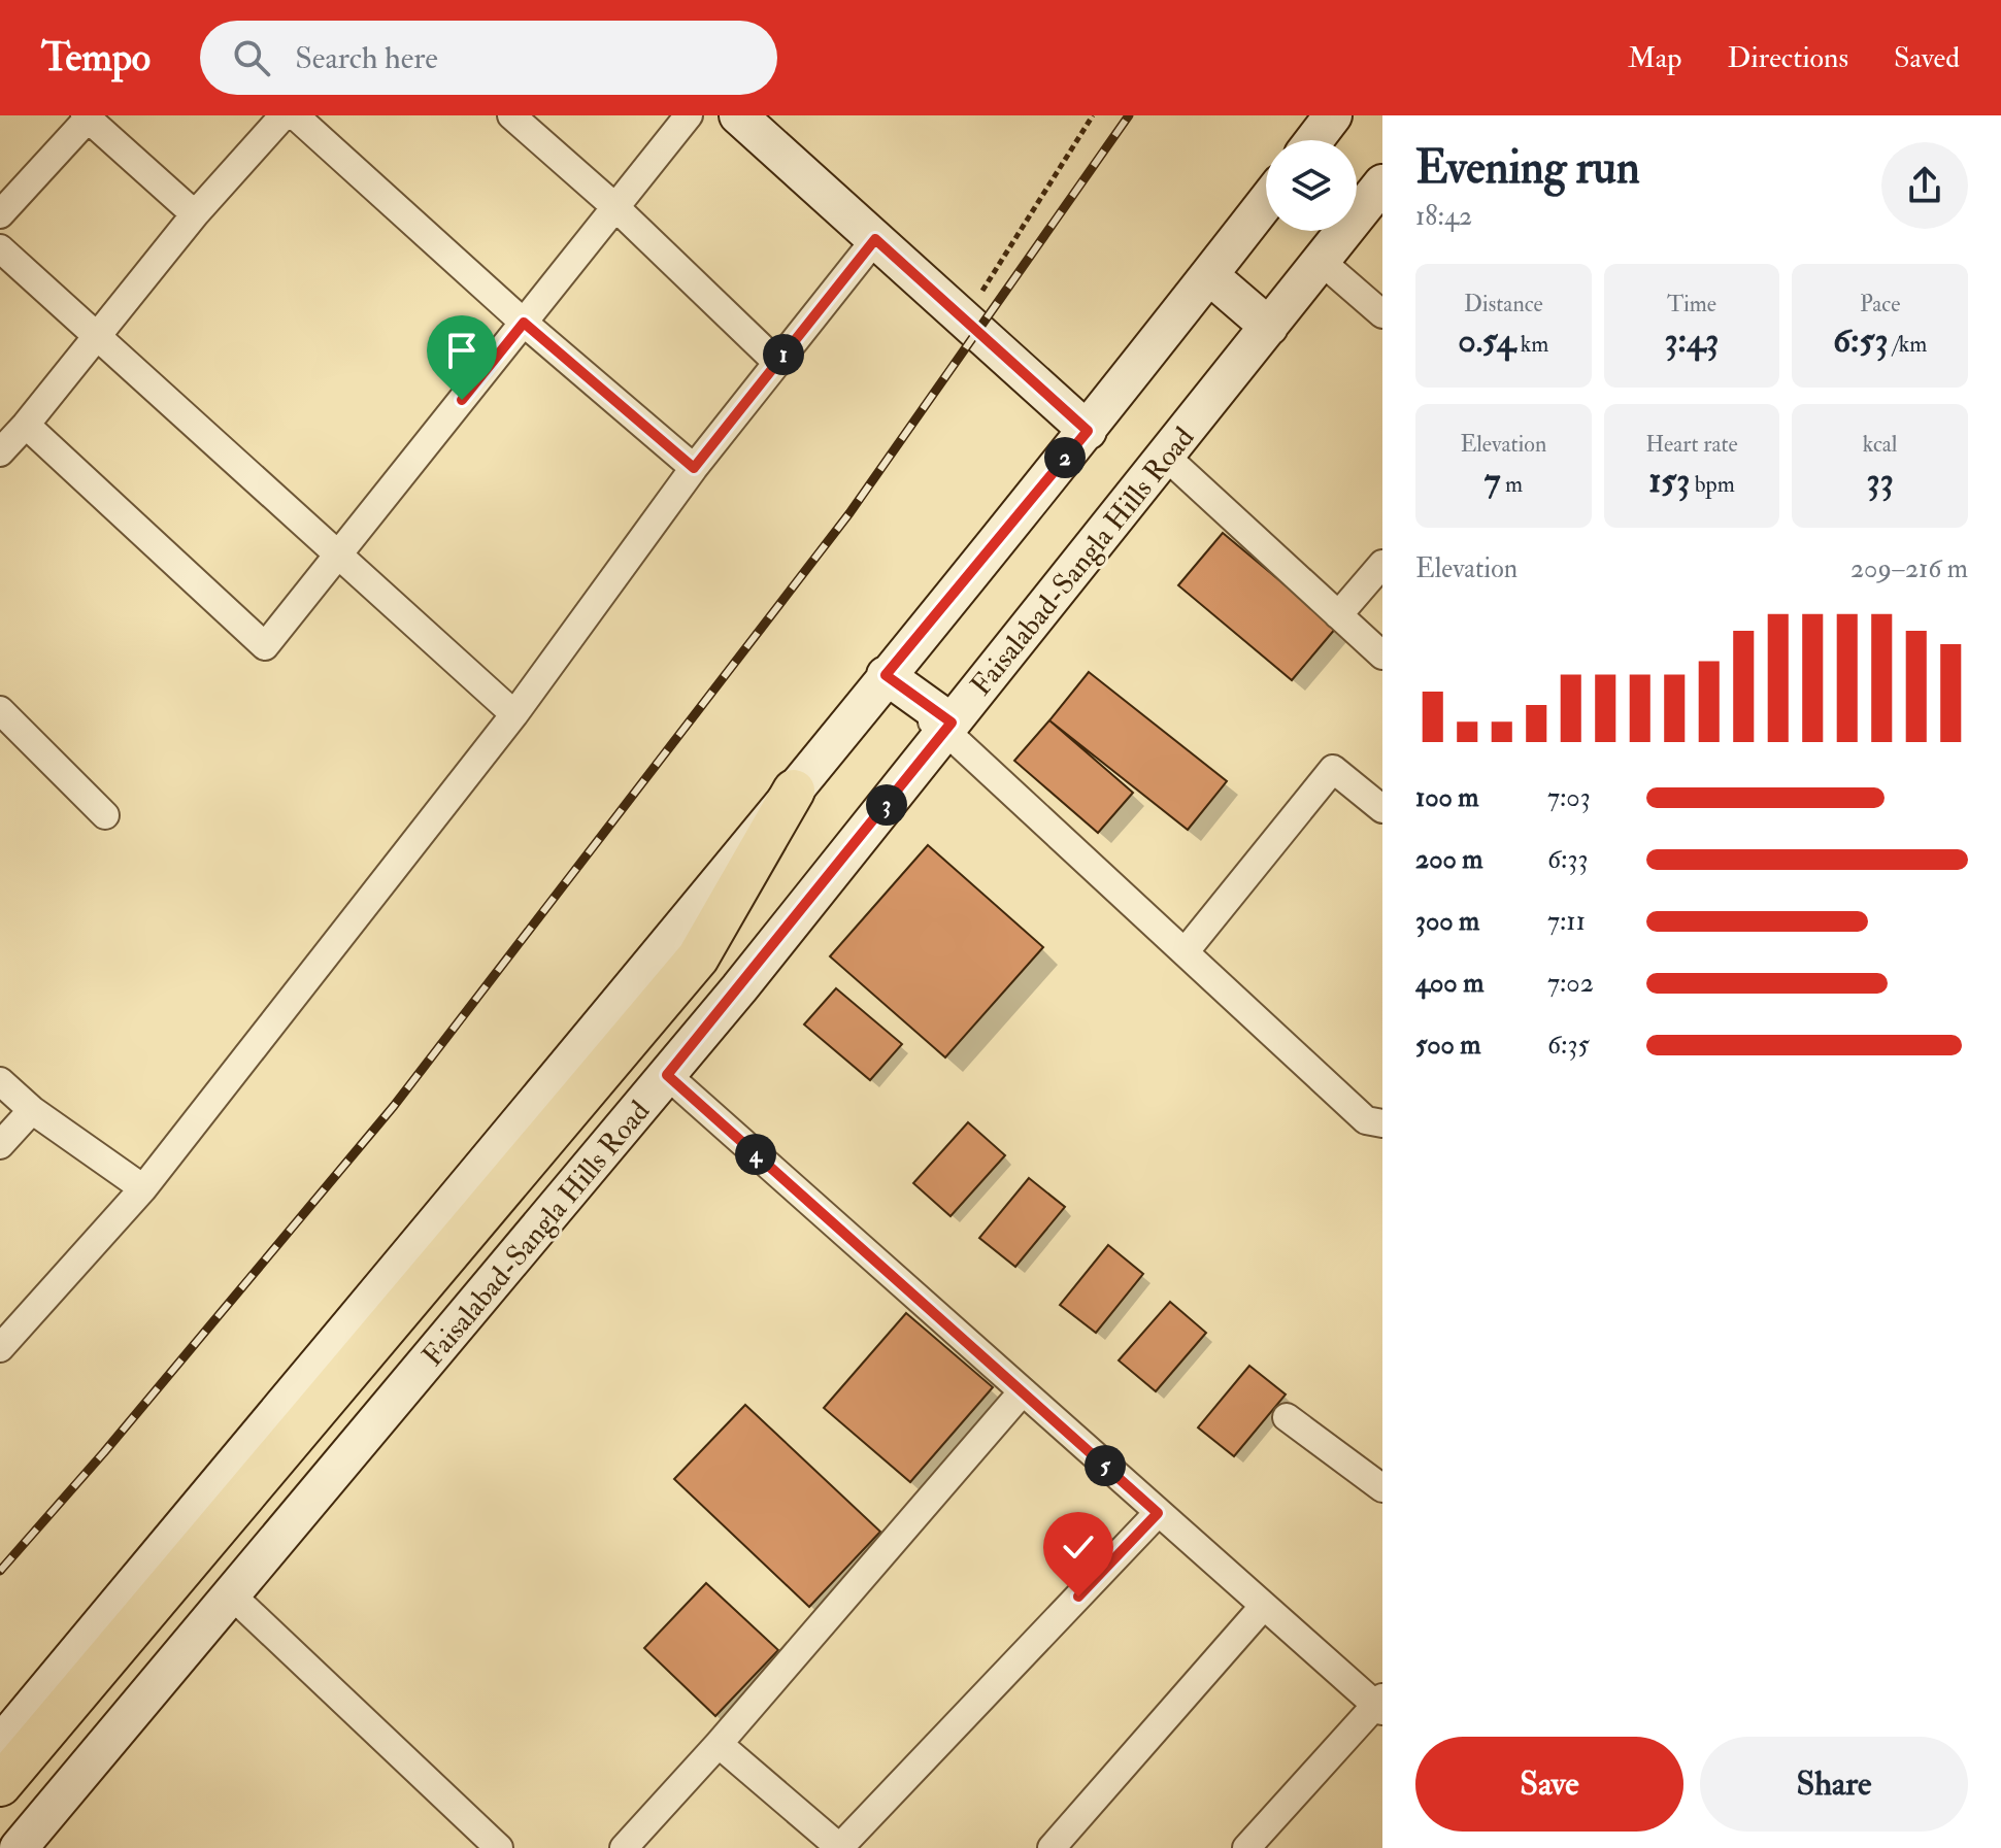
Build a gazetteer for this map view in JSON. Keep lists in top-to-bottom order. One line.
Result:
{"streets":{"main road":["Faisalabad-Sangla Hills Road"]},"page":{"header":"Tempo","search":"Search here","nav":["Map","Directions","Saved"],"heading":["Evening run","18:42"],"stats":[["Distance","0.54 km"],["Time","3:43"],["Pace","6:53 /km"],["Elevation","7 m"],["Heart rate","153 bpm"],["kcal","33"]],"pins":["1","2","3","4","5"],"chart":["Elevation","209–216 m"],"list":[{"name":"100 m","note":"7:03"},{"name":"200 m","note":"6:33"},{"name":"300 m","note":"7:11"},{"name":"400 m","note":"7:02"},{"name":"500 m","note":"6:35"}],"buttons":["Save","Share"]}}
